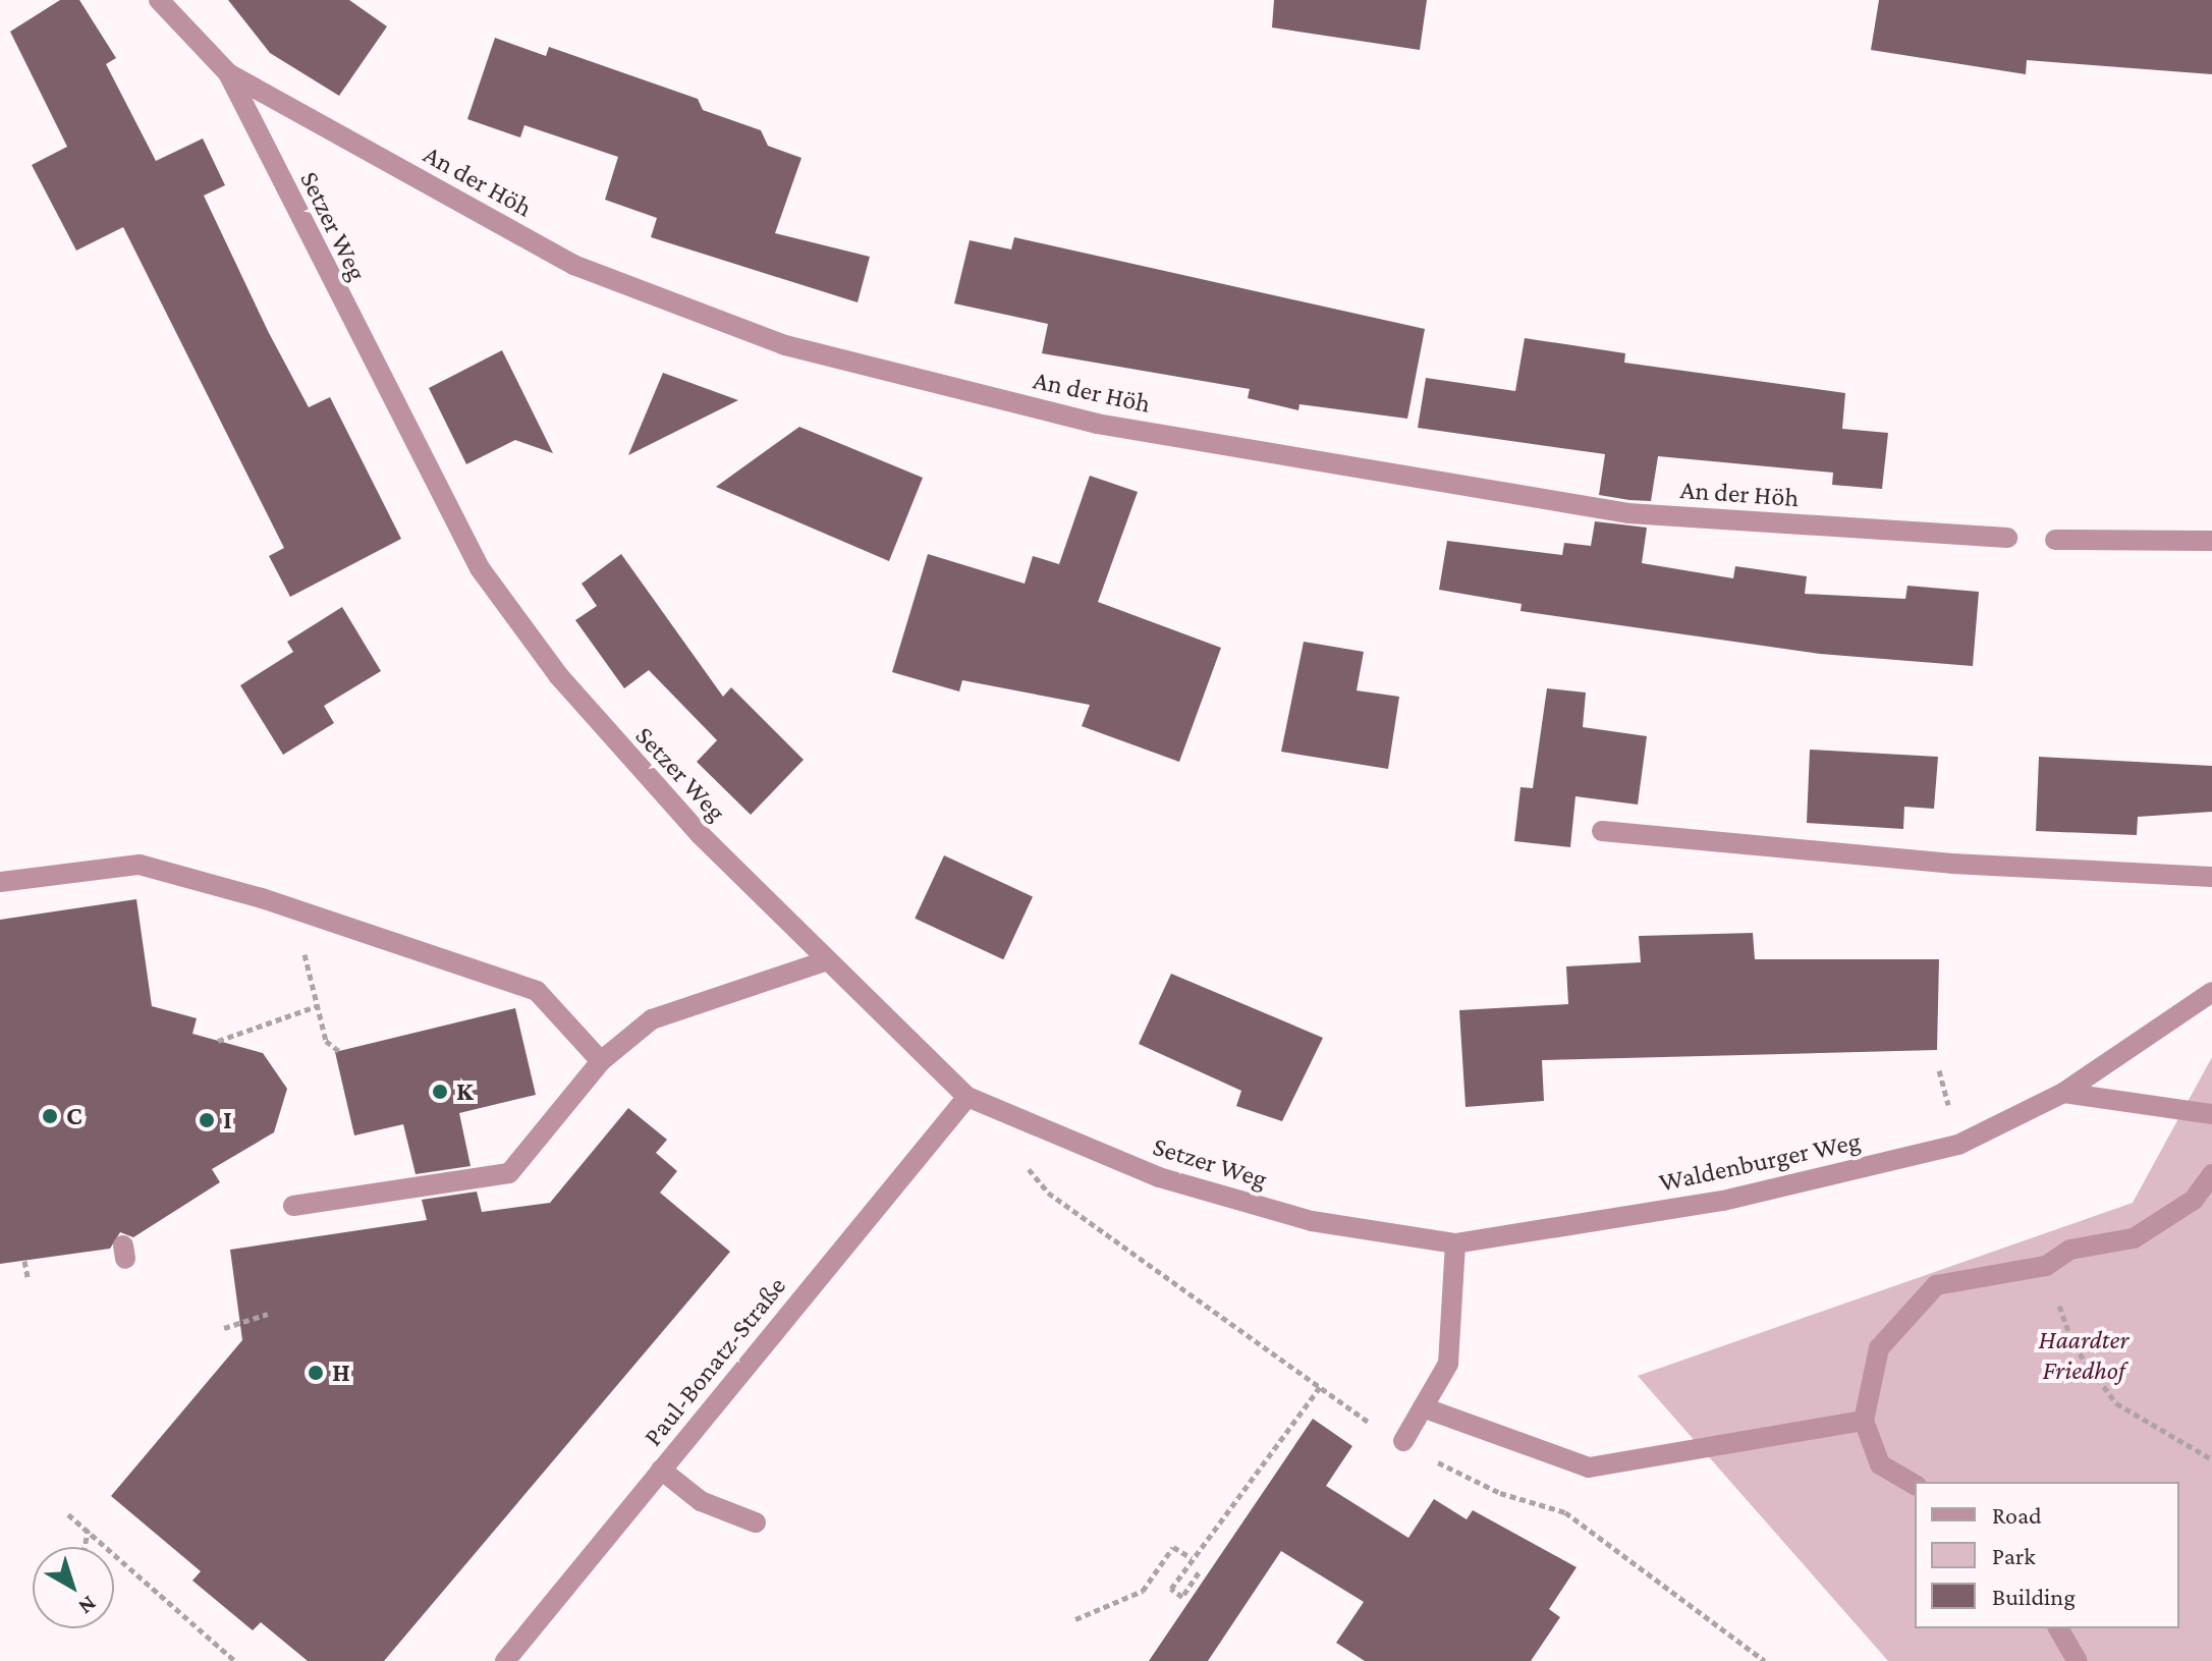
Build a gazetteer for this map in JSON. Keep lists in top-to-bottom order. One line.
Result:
{"streets":{"street":["An der Höh","Setzer Weg","Waldenburger Weg","Paul-Bonatz-Straße"]},"crossings":[["An der Höh","Setzer Weg"],["Setzer Weg","Waldenburger Weg"],["Setzer Weg","Paul-Bonatz-Straße"]],"parks":["Haardter Friedhof"],"places":["K","C","I","H"],"legend":["Road","Park","Building"],"north":"bottom right"}
